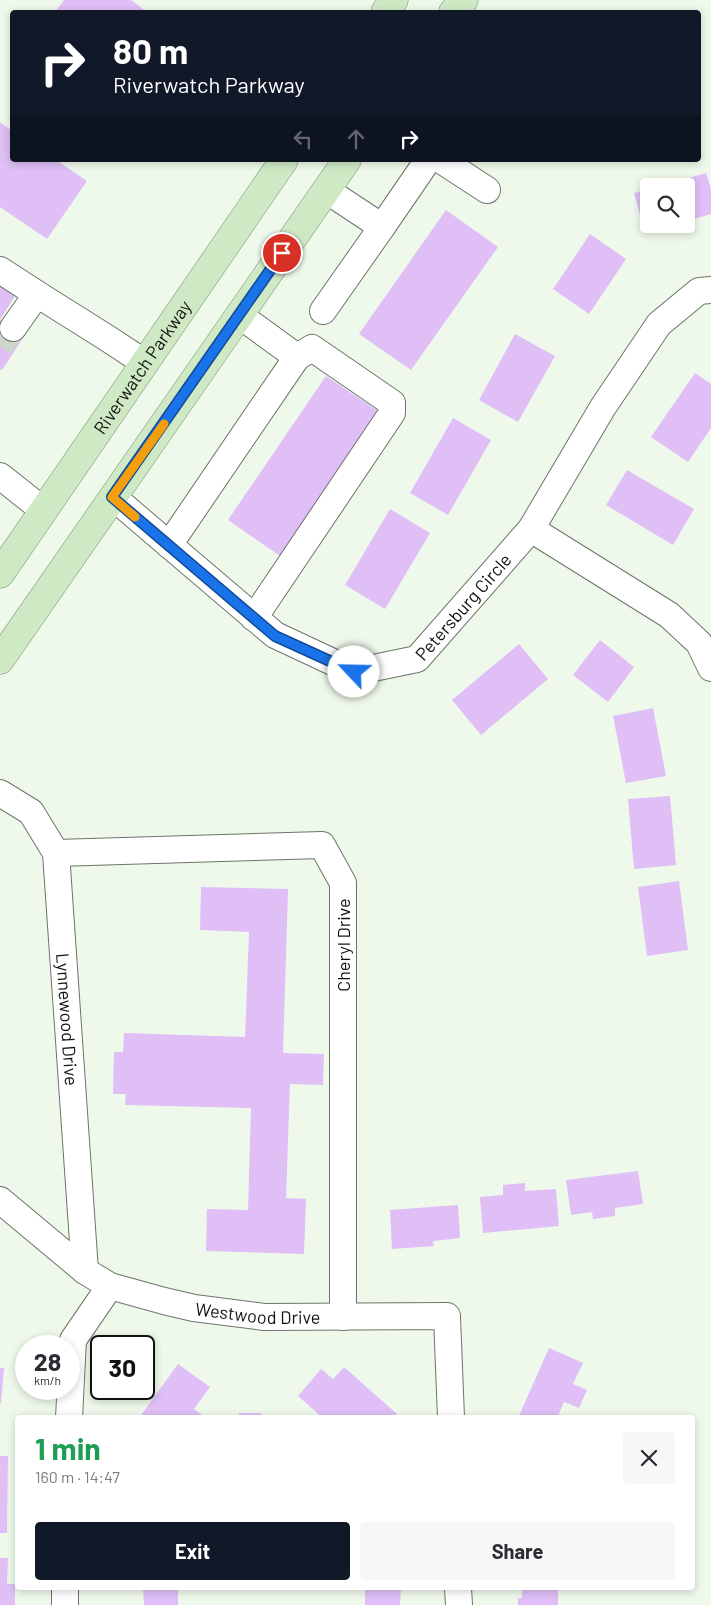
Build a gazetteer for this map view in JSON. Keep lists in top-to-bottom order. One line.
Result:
{"streets":{"main road":["Riverwatch Parkway"],"street":["Petersburg Circle","Cheryl Drive","Lynnewood Drive","Westwood Drive"]},"crossings":[["Cheryl Drive","Lynnewood Drive"],["Cheryl Drive","Westwood Drive"],["Lynnewood Drive","Westwood Drive"]],"page":{"turn":["80 m","Riverwatch Parkway"],"speed":"28 km/h","limit":"30","heading":["1 min","160 m · 14:47"],"buttons":["Exit","Share"]}}
